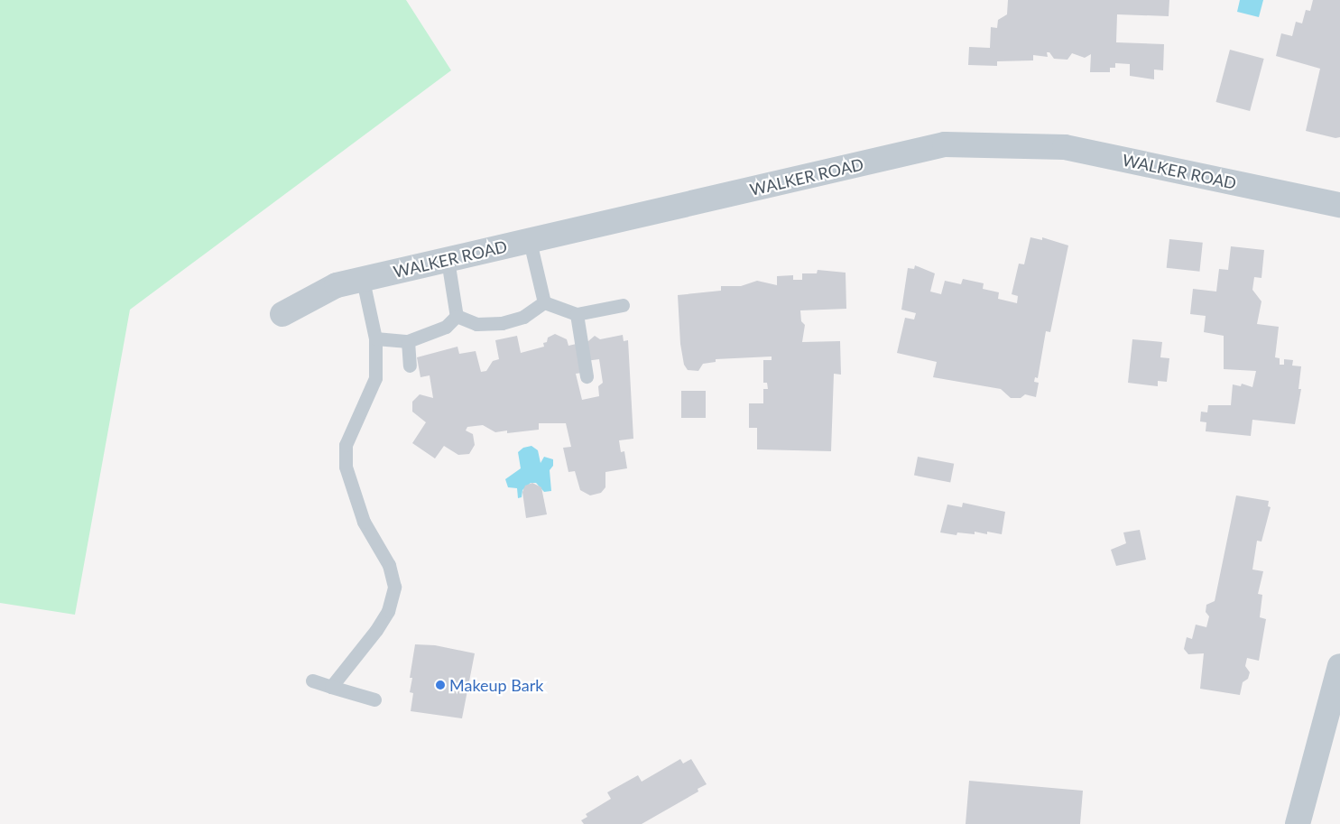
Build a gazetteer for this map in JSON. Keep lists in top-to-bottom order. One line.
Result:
{"streets":{"street":["WALKER ROAD"]},"places":["Makeup Bark"]}
